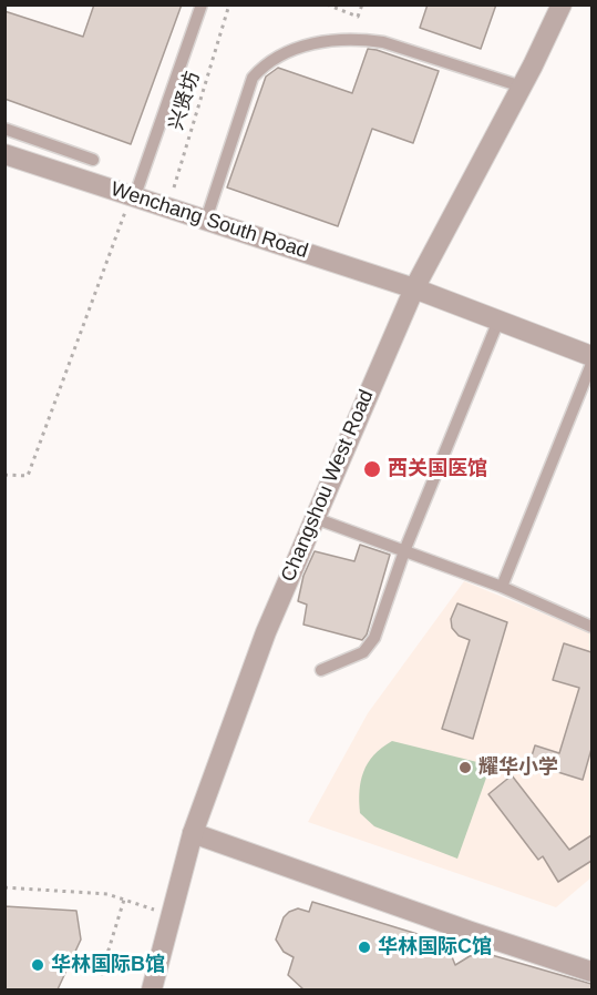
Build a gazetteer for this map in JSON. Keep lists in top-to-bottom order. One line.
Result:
{"streets":{"street":["Wenchang South Road","Changshou West Road"],"path":["兴贤坊"]},"crossings":[["兴贤坊","Wenchang South Road"],["Wenchang South Road","Changshou West Road"]],"places":["西关国医馆","耀华小学","华林国际C馆","华林国际B馆"]}
